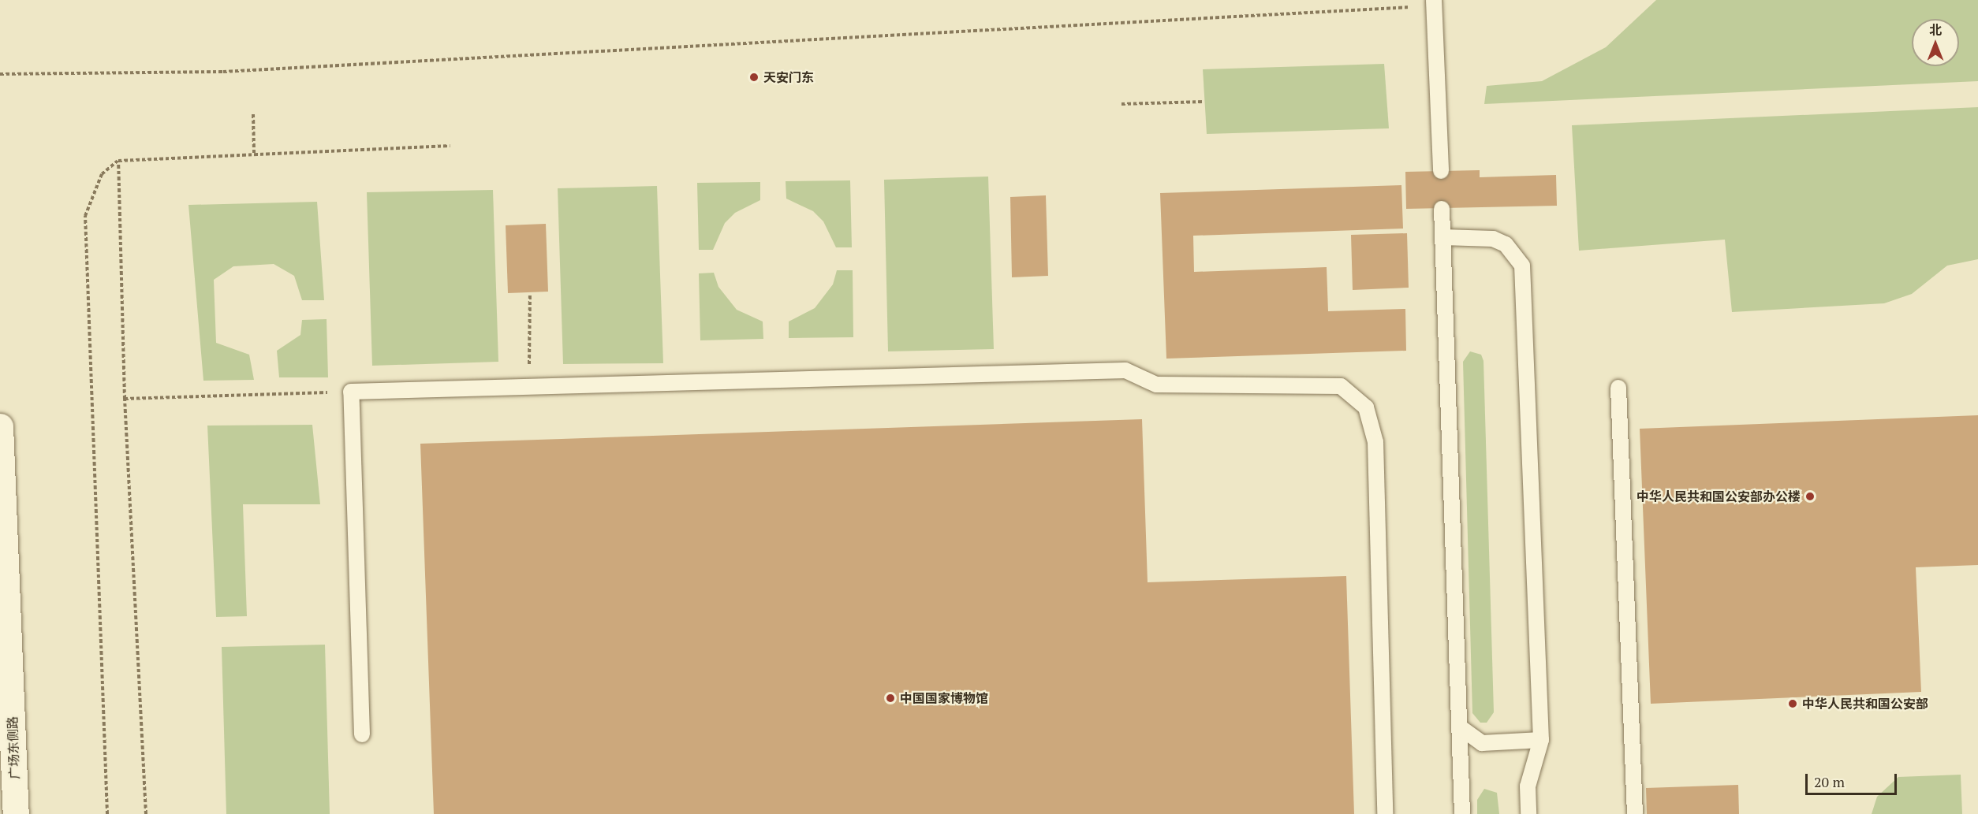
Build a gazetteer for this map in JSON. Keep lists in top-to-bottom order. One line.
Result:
{"streets":{"main road":["广场东侧路"]},"places":["天安门东","中华人民共和国公安部办公楼","中国国家博物馆","中华人民共和国公安部"],"scale_bar":"20 m","north":"top"}
